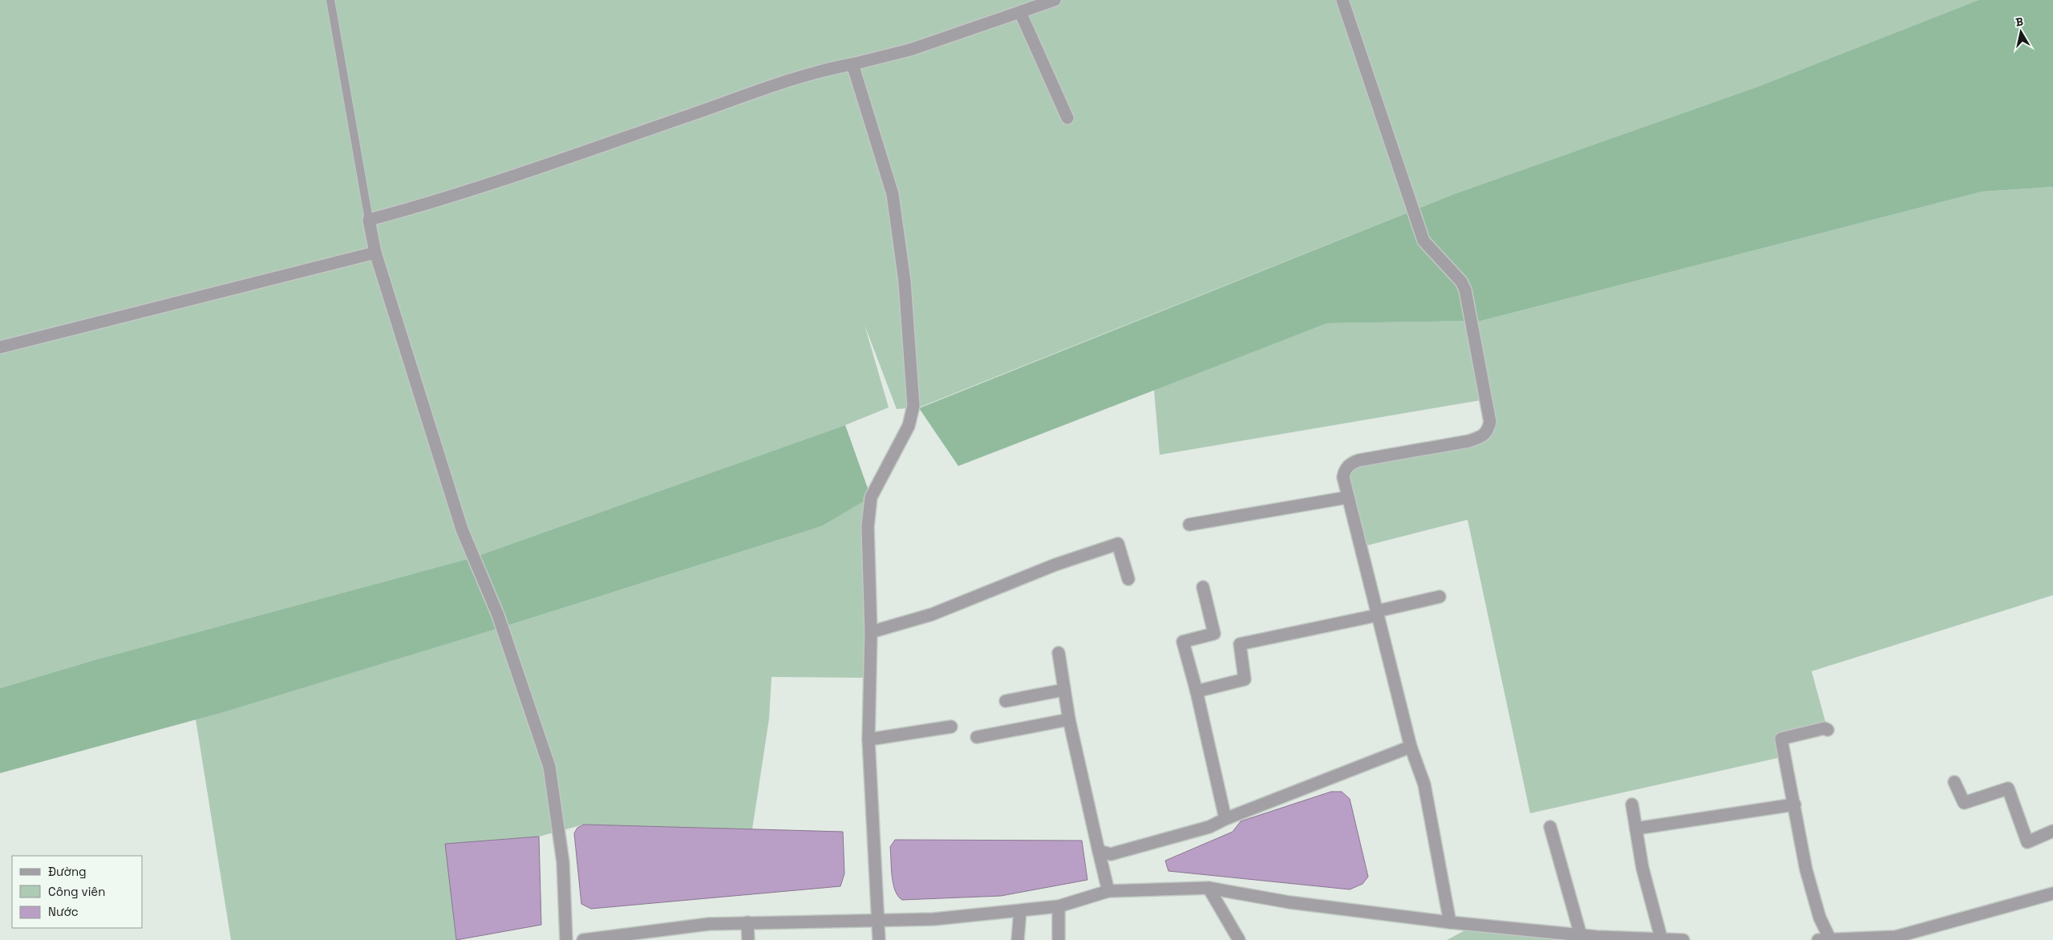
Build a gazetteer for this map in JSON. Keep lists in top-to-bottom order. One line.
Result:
{"legend":["Đường","Công viên","Nước"],"north":"top"}
